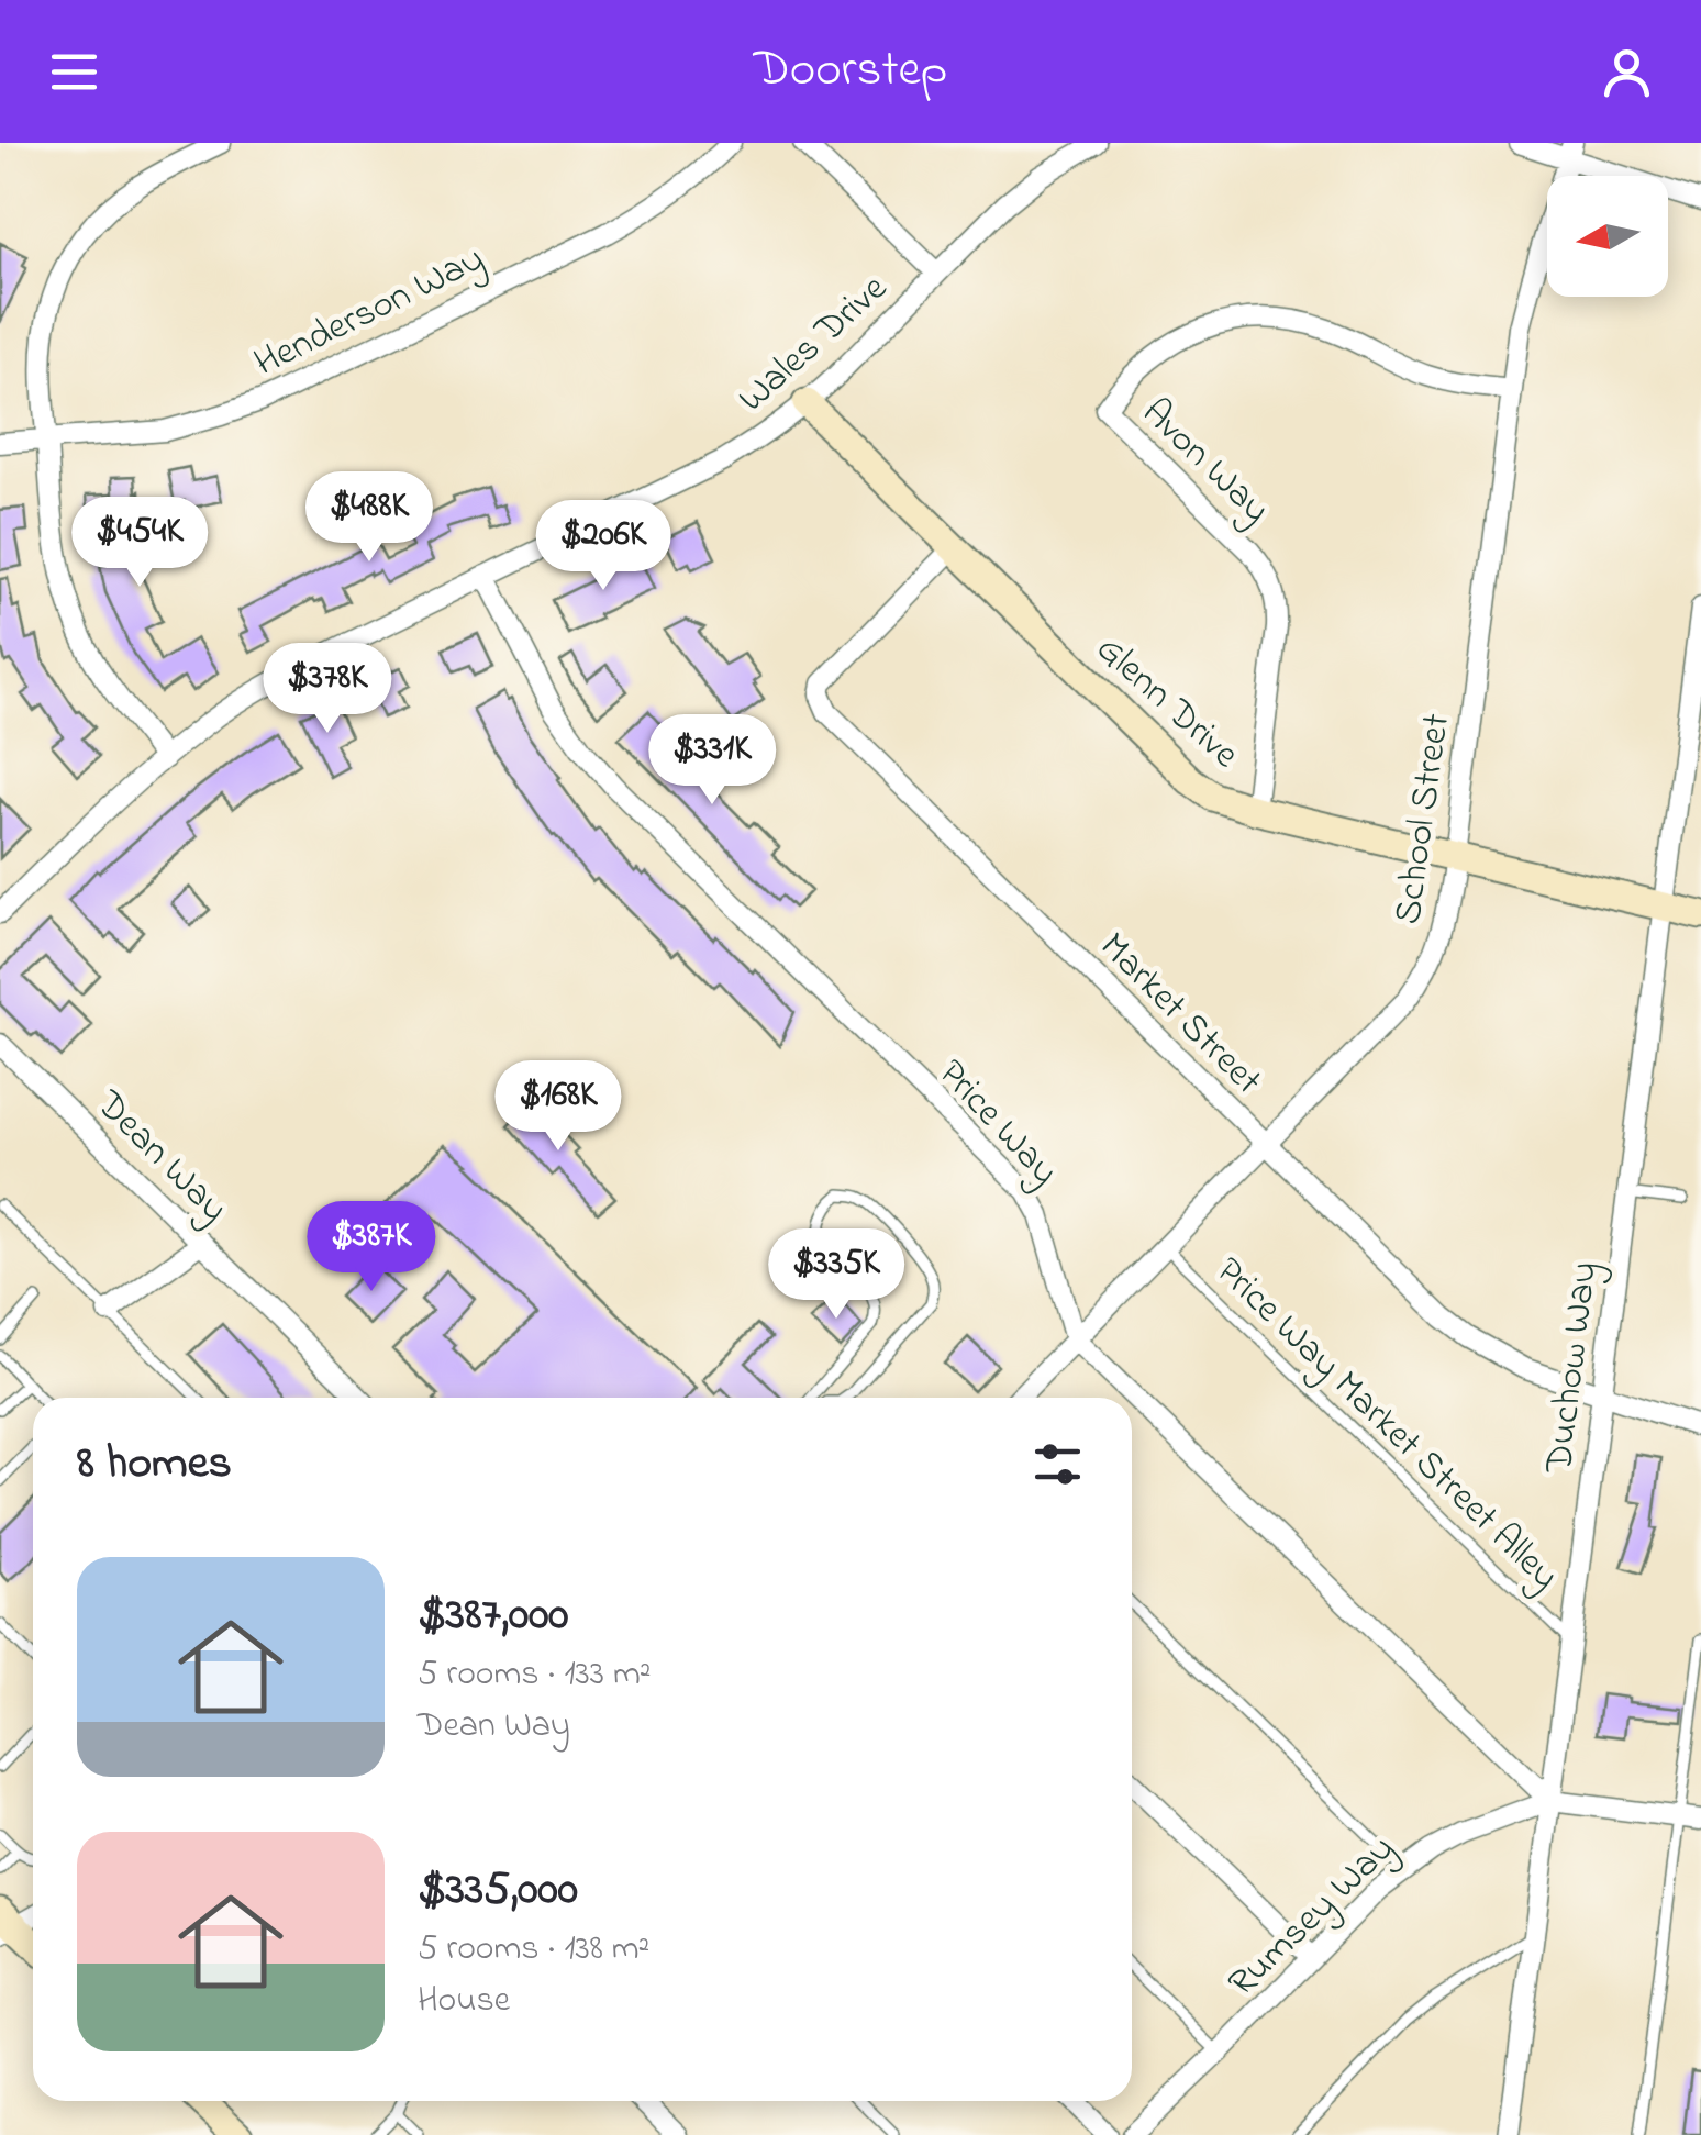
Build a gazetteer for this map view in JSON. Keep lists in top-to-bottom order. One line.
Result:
{"streets":{"street":["Henderson Way","Wales Drive","Avon Way","Glenn Drive","School Street","Market Street","Price Way","Dean Way","Duchow Way","Rumsey Way"],"lane":["Price Way Market Street Alley"]},"crossings":[["Wales Drive","Glenn Drive"],["Wales Drive","Price Way"],["Avon Way","Glenn Drive"],["Avon Way","School Street"],["Glenn Drive","School Street"],["Glenn Drive","Market Street"],["Glenn Drive","Duchow Way"],["School Street","Market Street"],["School Street","Price Way"],["School Street","Price Way Market Street Alley"],["Market Street","Duchow Way"],["Duchow Way","Price Way Market Street Alley"],["Duchow Way","Rumsey Way"]],"north":"left","page":{"header":"Doorstep","price":["$488K","$454K","$206K","$378K","$331K","$168K","$387K","$335K"],"heading":"8 homes","list":[{"name":"$387,000","note":"5 rooms · 133 m² · Dean Way"},{"name":"$335,000","note":"5 rooms · 138 m² · House"}]}}
